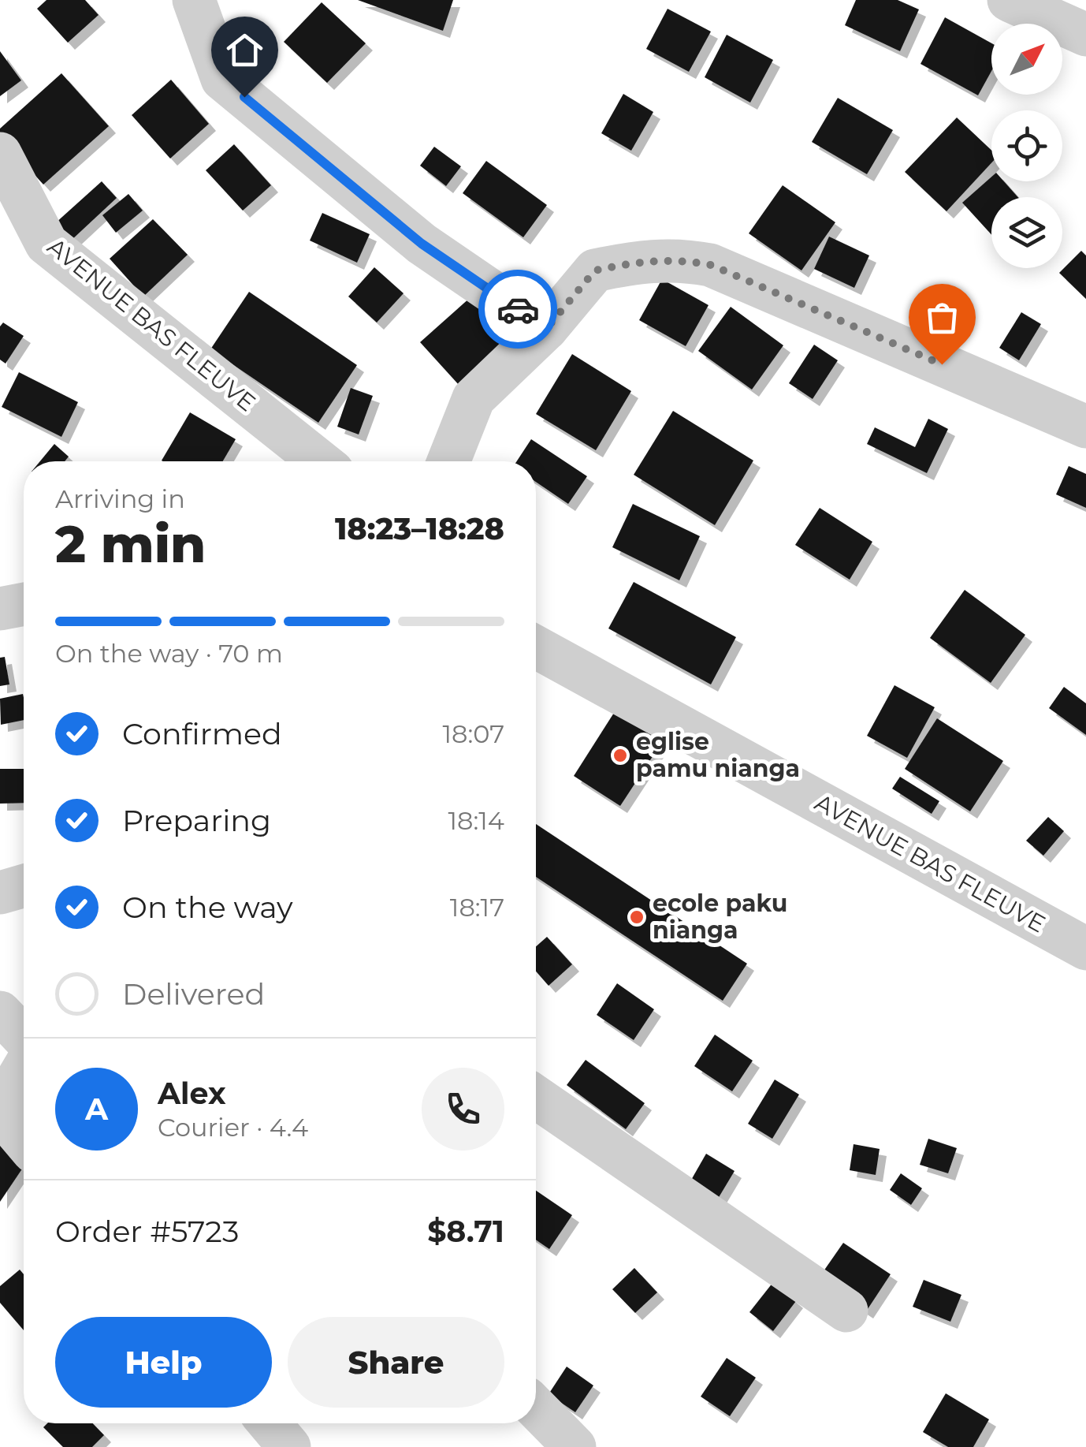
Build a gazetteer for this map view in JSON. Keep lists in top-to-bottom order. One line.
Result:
{"streets":{"street":["AVENUE BAS FLEUVE"]},"places":["eglise pamu nianga","ecole paku nianga"],"north":"top right","page":{"heading":["2 min","Arriving in","18:23–18:28"],"panel":["Alex","Courier · 4.4","Order #5723","$8.71"],"bar":"On the way · 70 m","list":[["Confirmed","18:07"],["Preparing","18:14"],["On the way","18:17"],"Delivered"],"round":"A","buttons":["Help","Share"]}}
